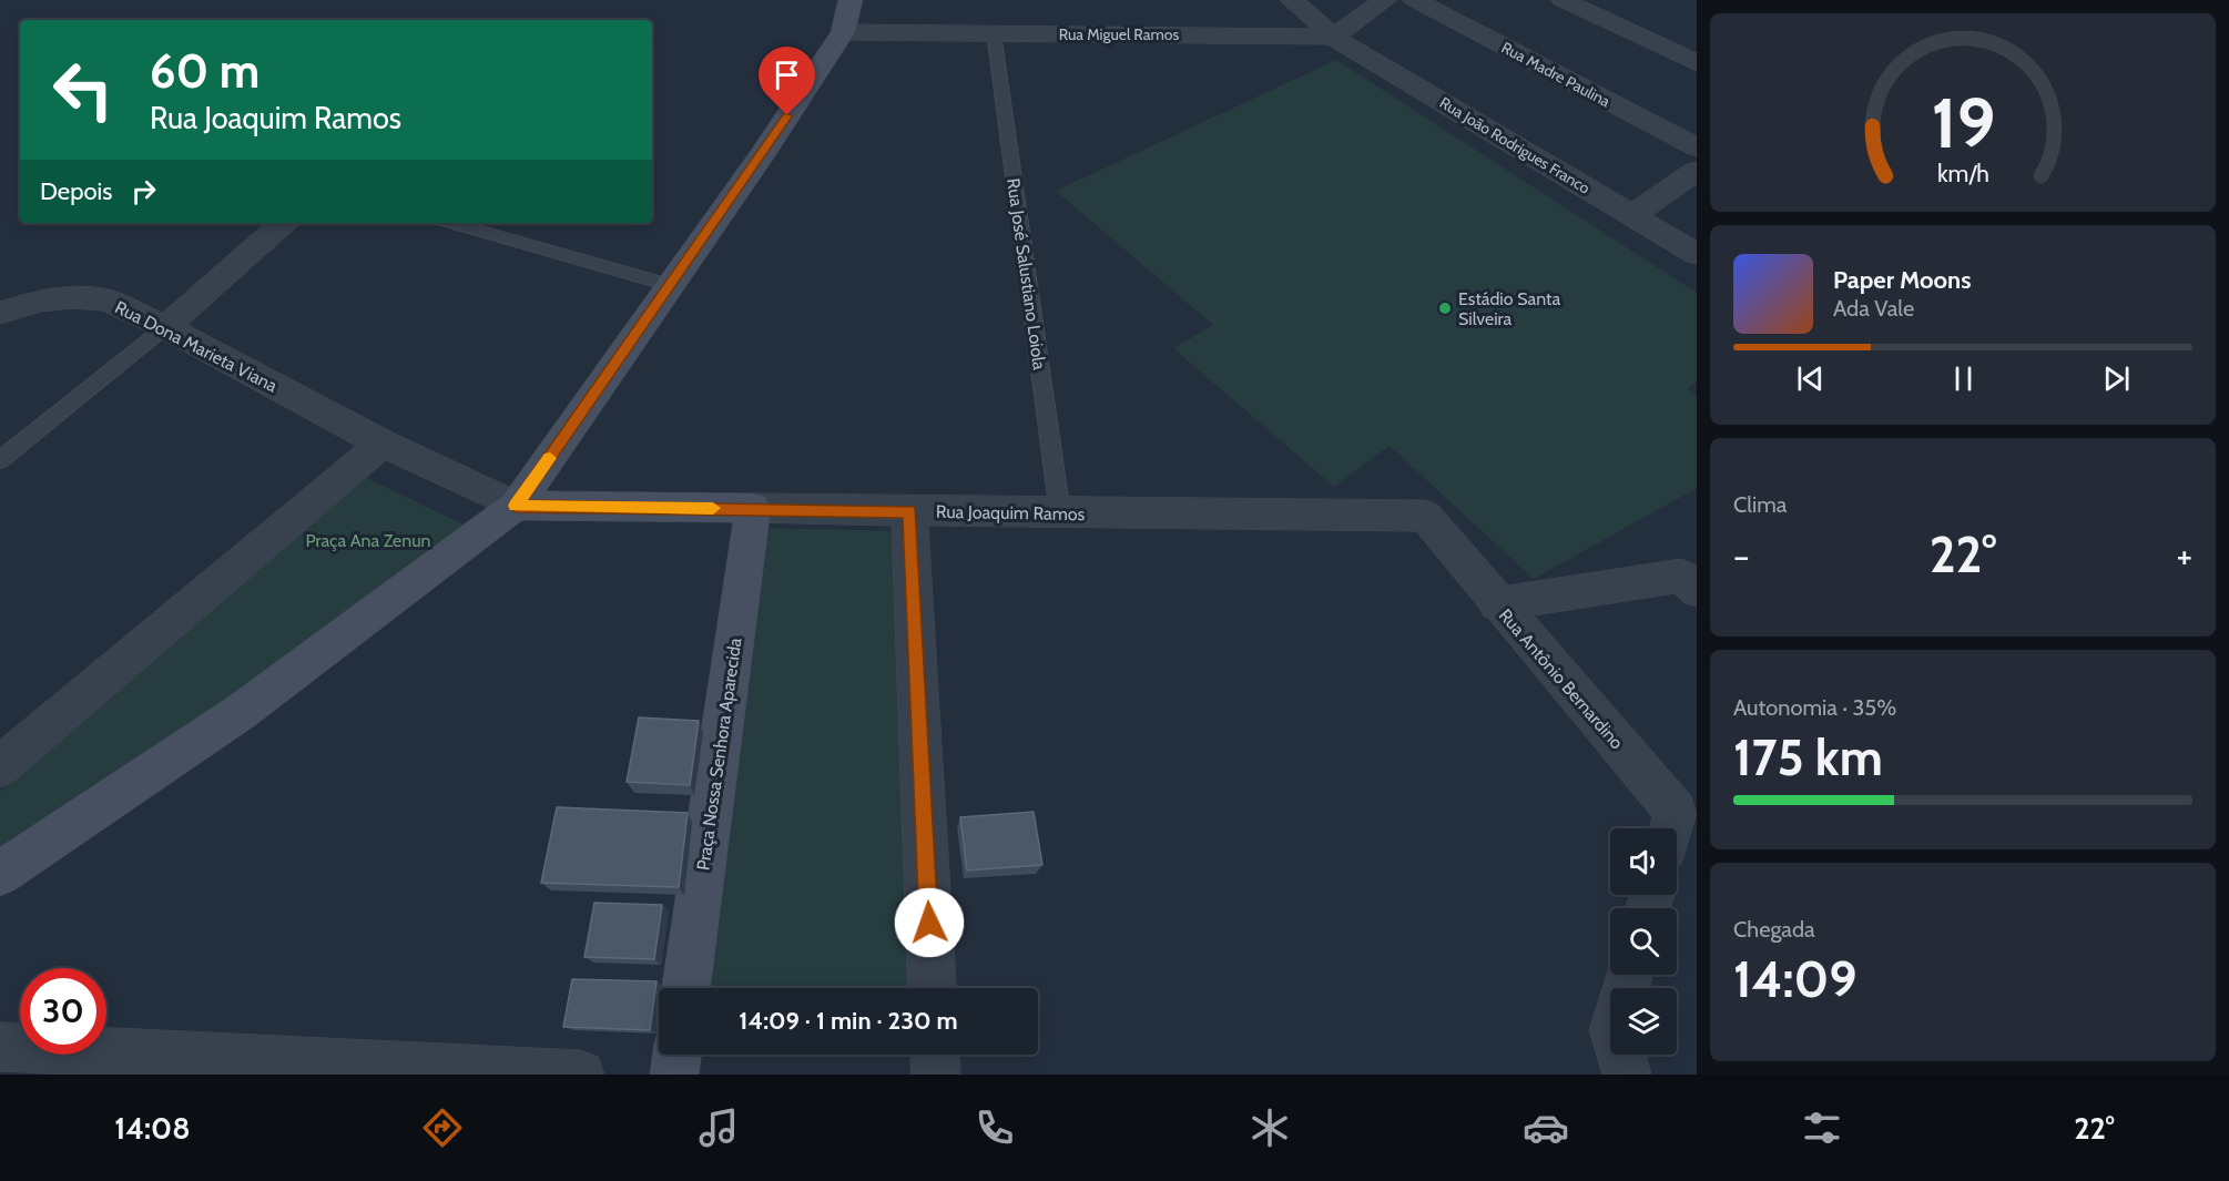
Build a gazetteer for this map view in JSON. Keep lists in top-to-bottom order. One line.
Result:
{"streets":{"street":["Rua Miguel Ramos","Rua Madre Paulina","Rua João Rodrigues Franco","Rua Dona Marieta Viana","Rua Joaquim Ramos","Rua Antônio Bernardino","Praça Nossa Senhora Aparecida"],"lane":["Rua José Salustiano Loiola"]},"crossings":[["Rua Miguel Ramos","Rua João Rodrigues Franco"],["Rua Miguel Ramos","Rua José Salustiano Loiola"],["Rua José Salustiano Loiola","Rua Joaquim Ramos"],["Rua Joaquim Ramos","Rua Antônio Bernardino"],["Rua Joaquim Ramos","Praça Nossa Senhora Aparecida"]],"parks":["Praça Ana Zenun"],"places":["Estádio Santa Silveira"],"page":{"turn":["60 m","Rua Joaquim Ramos"],"then":"Depois","song":["Paper Moons","Ada Vale"],"tile":["Clima",["Autonomia · 35%","175 km"],["Chegada","14:09"]],"heat":["−","22°","+"],"limit":"30","trip":"14:09 · 1 min · 230 m","tabs":["14:08","22°"],"gauge":["19","km/h"]}}
